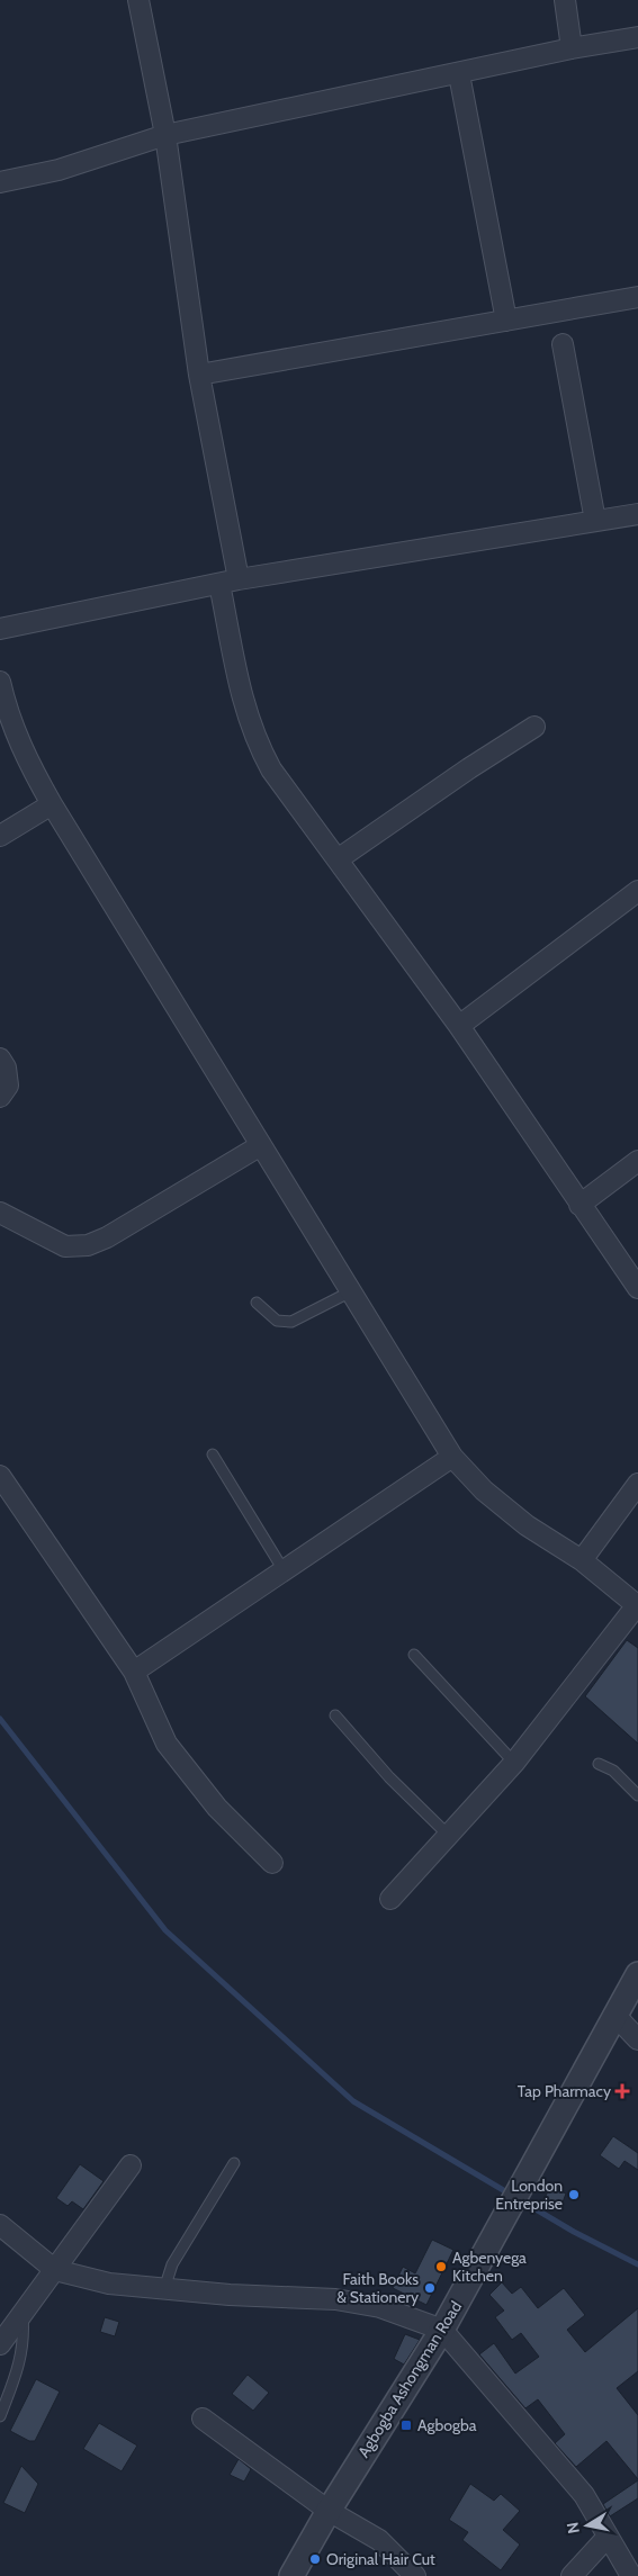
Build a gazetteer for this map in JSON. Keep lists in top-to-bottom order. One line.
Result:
{"streets":{"street":["Agbogba Ashongman Road"]},"places":{"health":["Tap Pharmacy"],"other":["London Entreprise","Agbenyega Kitchen","Faith Books & Stationery","Original Hair Cut"],"transit":["Agbogba"]},"north":"left"}
